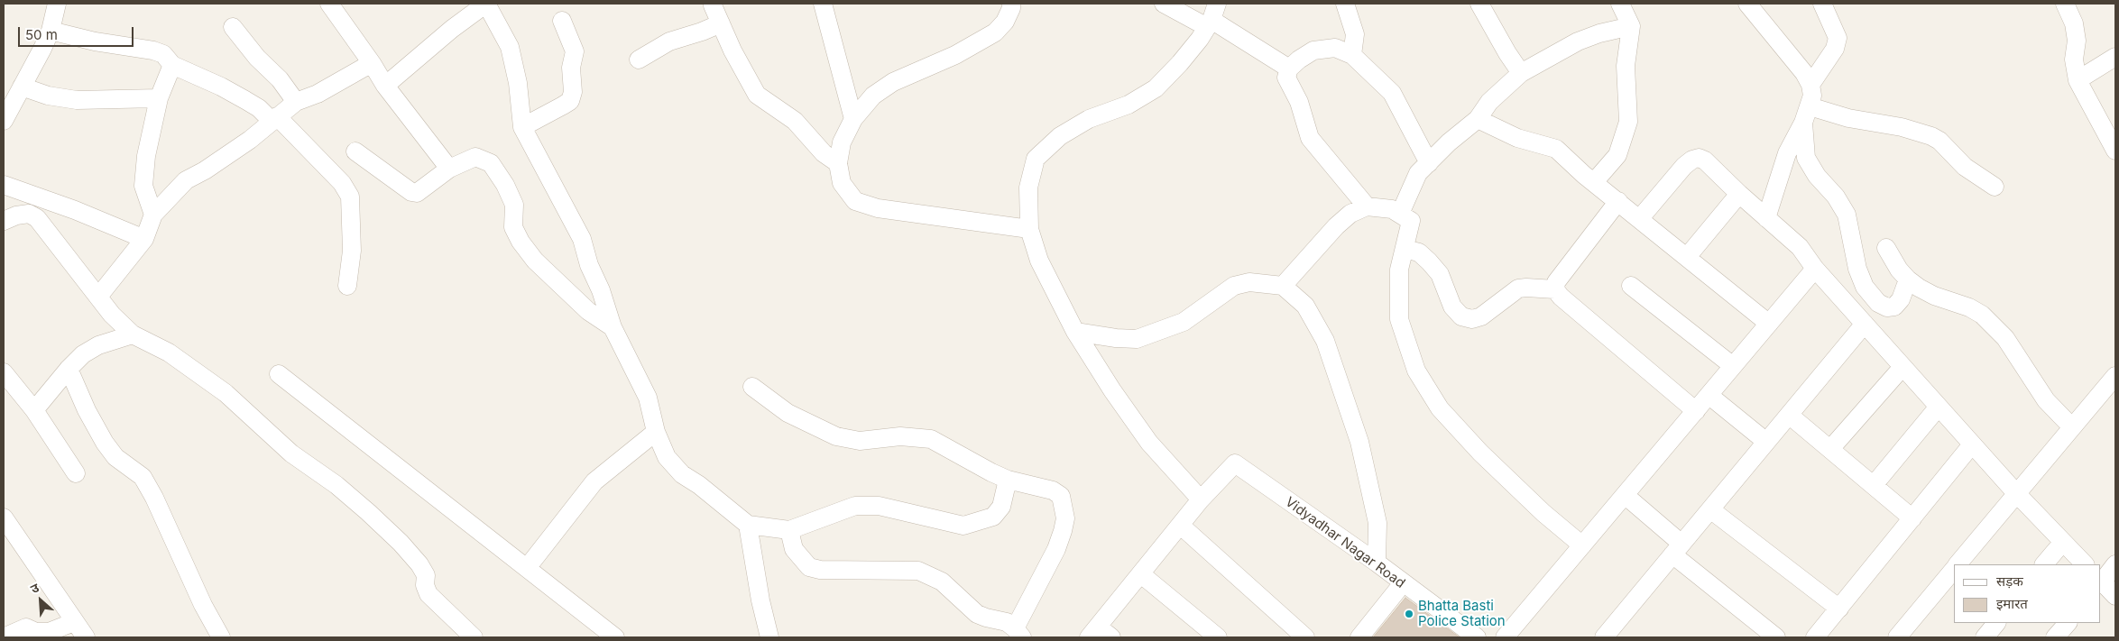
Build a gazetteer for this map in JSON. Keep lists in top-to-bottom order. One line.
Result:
{"streets":{"street":["Vidyadhar Nagar Road"]},"places":["Bhatta Basti Police Station"],"legend":["सड़क","इमारत"],"scale_bar":"50 m","north":"top left"}
